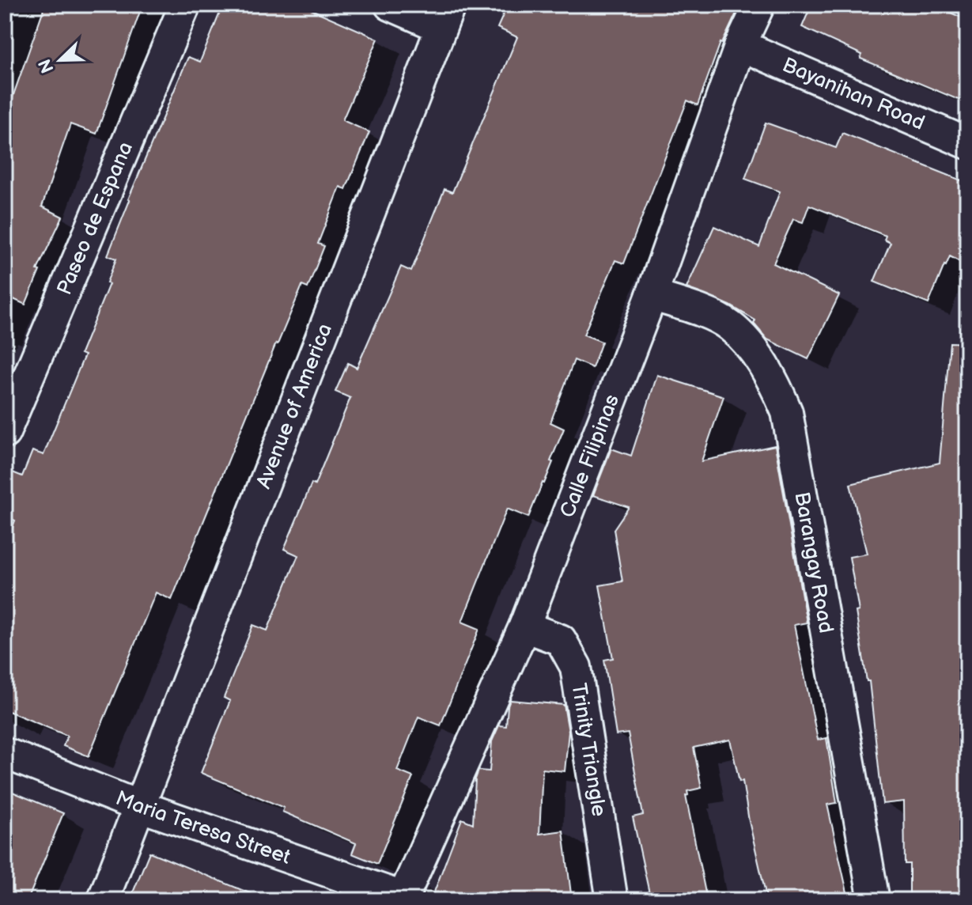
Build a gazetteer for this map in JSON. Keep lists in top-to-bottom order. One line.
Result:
{"streets":{"street":["Bayanihan Road","Paseo de Espana","Avenue of America","Calle Filipinas","Barangay Road","Trinity Triangle","Maria Teresa Street"]},"crossings":[["Bayanihan Road","Calle Filipinas"],["Avenue of America","Maria Teresa Street"],["Calle Filipinas","Barangay Road"],["Calle Filipinas","Trinity Triangle"],["Calle Filipinas","Maria Teresa Street"]],"north":"bottom left"}
